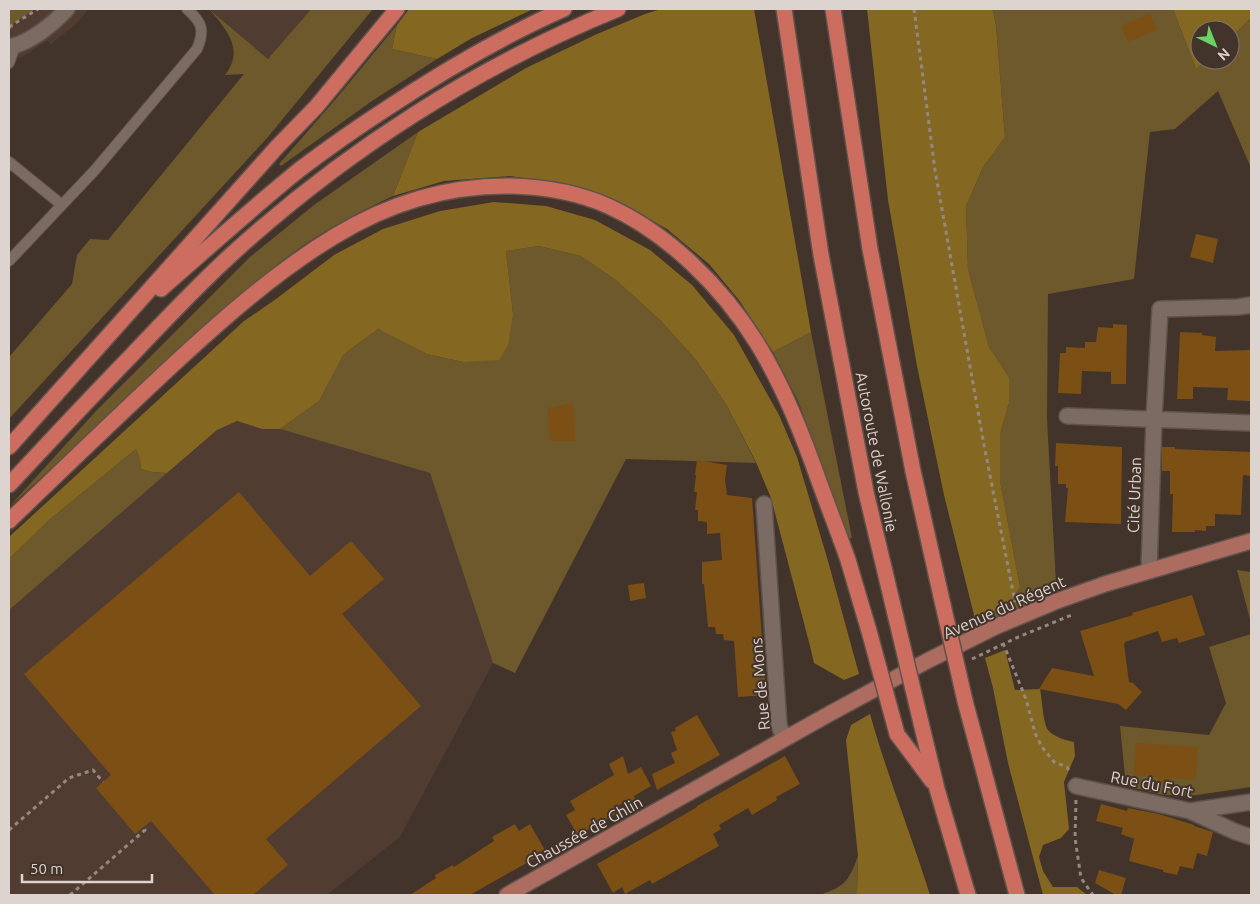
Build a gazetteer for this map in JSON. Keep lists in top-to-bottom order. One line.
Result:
{"streets":{"highway":["Autoroute de Wallonie"],"main road":["Avenue du Régent","Rue de Mons","Chaussée de Ghlin"],"street":["Cité Urban","Rue du Fort"]},"crossings":[["Cité Urban","Avenue du Régent"],["Avenue du Régent","Rue de Mons"],["Rue de Mons","Chaussée de Ghlin"]],"scale_bar":"50 m","north":"bottom right"}
